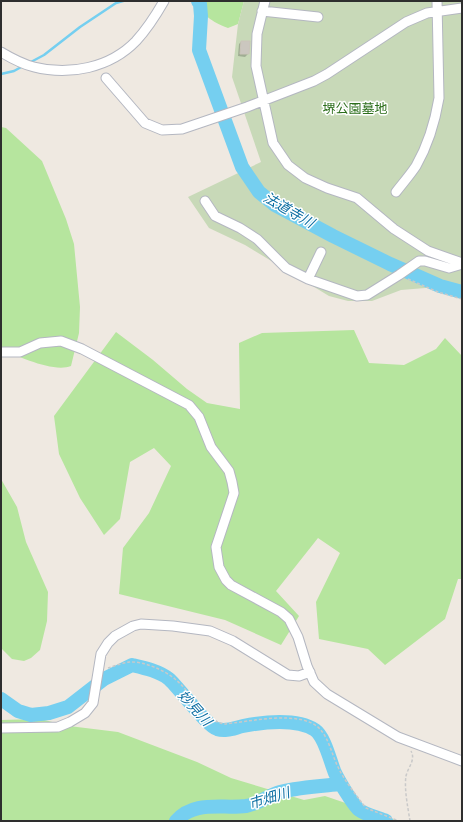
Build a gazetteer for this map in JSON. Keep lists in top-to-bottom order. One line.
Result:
{"water":["法道寺川","妙見川","市畑川"],"parks":["堺公園墓地"]}
